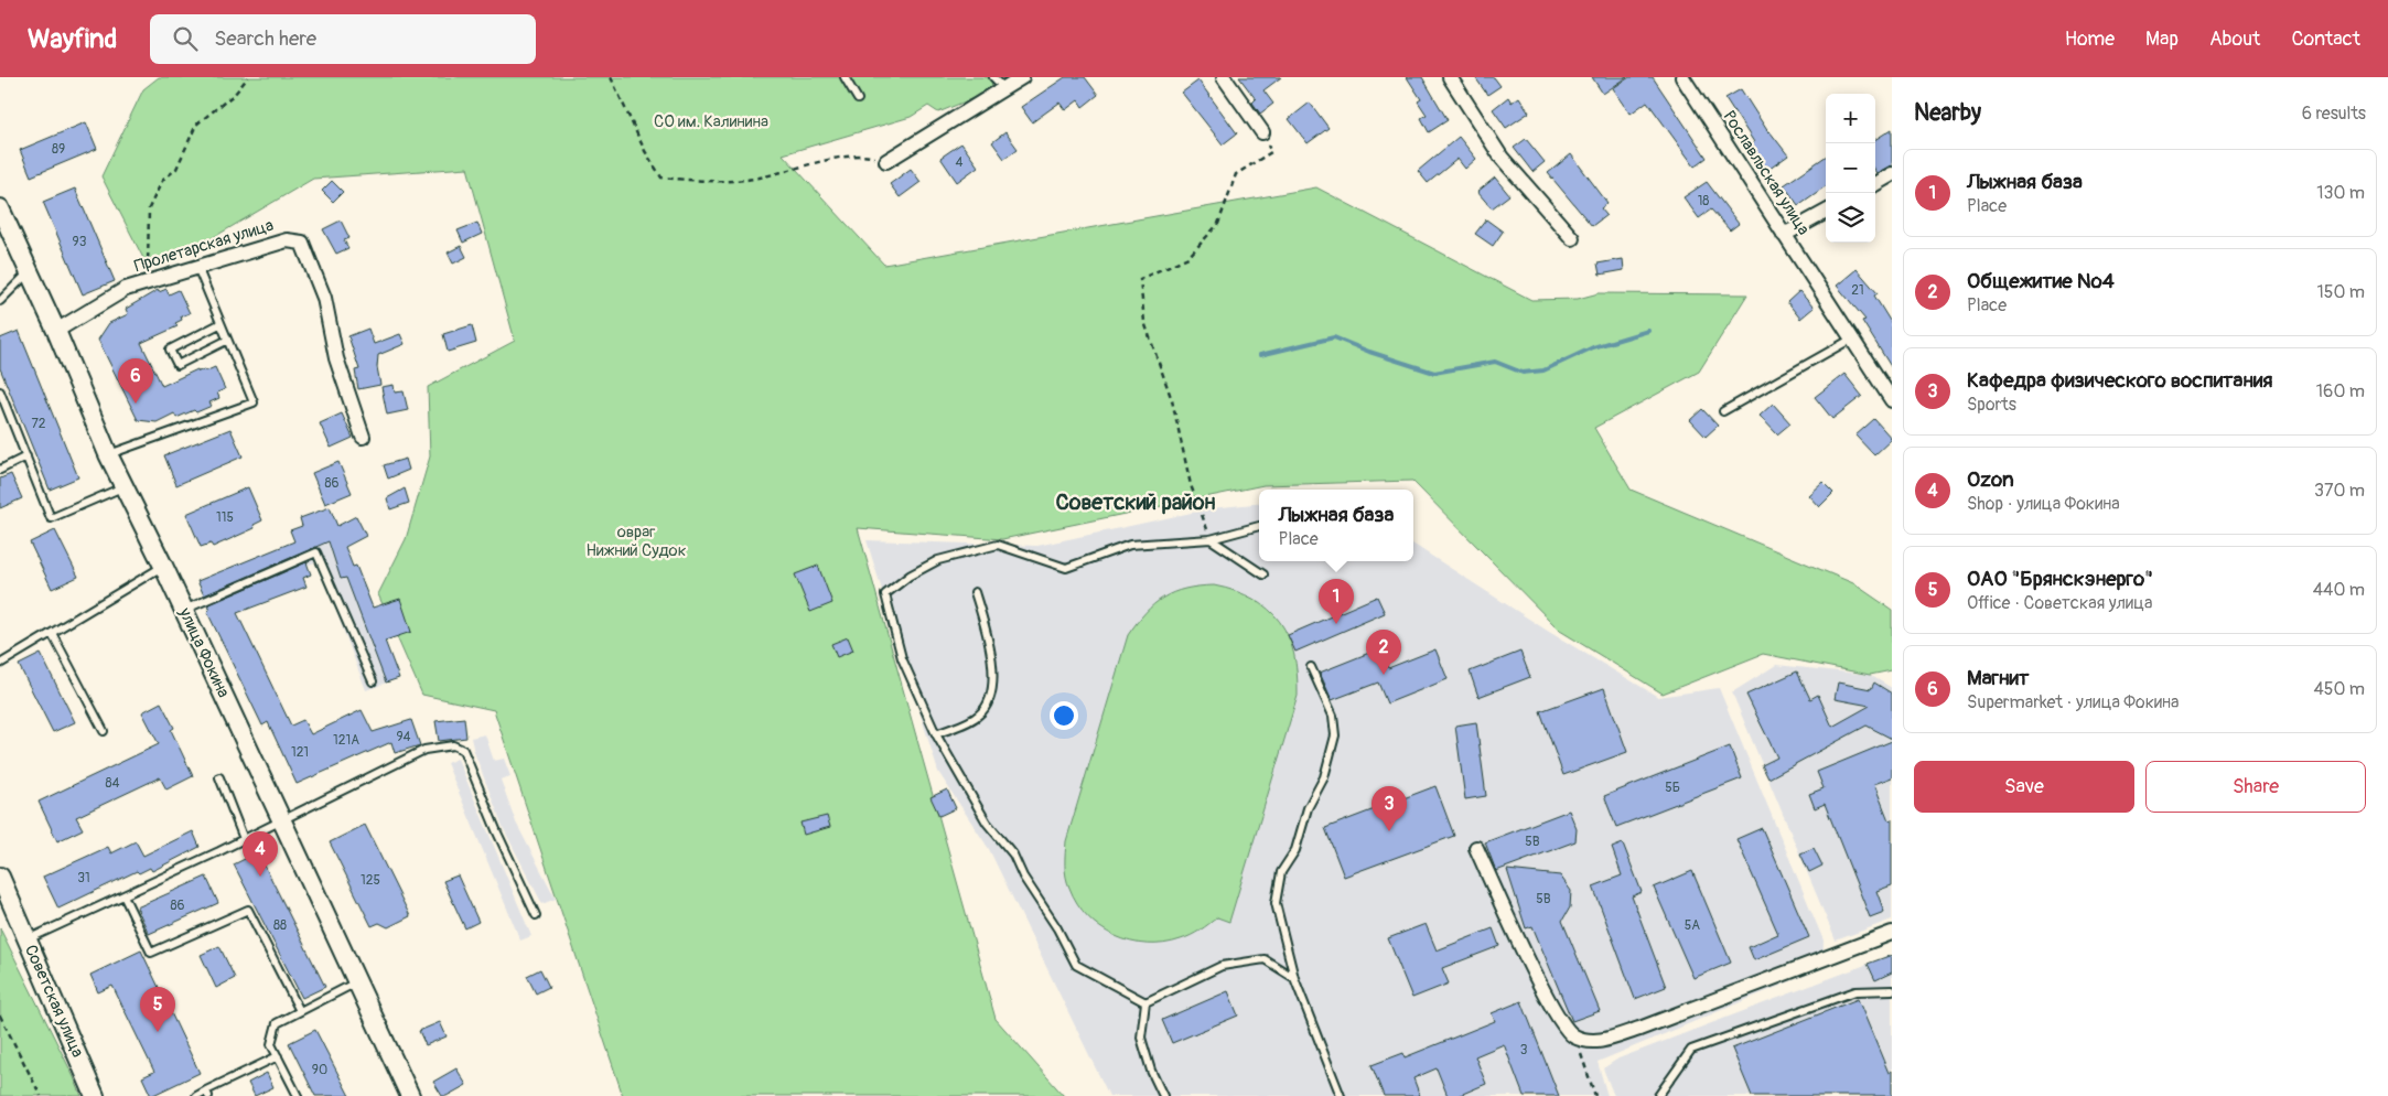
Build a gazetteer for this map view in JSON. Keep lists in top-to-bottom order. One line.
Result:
{"streets":{"main road":["улица Фокина","Советская улица"],"street":["Рославльская улица","Пролетарская улица"]},"crossings":[["Пролетарская улица","улица Фокина"]],"districts":["Советский район"],"parks":["СО им. Калинина","овраг Нижний Судок"],"house_numbers":["89","4","18","93","21","72","86","115","94","121А","121","84","5Б","5В","31","125","5В","86","88","5А","3","90"],"page":{"header":"Wayfind","search":"Search here","nav":["Home","Map","About","Contact"],"heading":["Nearby","6 results"],"map_buttons":["+","−"],"list":[{"mark":"1","name":"Лыжная база","note":"Place","value":"130 m"},{"mark":"2","name":"Общежитие №4","note":"Place","value":"150 m"},{"mark":"3","name":"Кафедра физического воспитания","note":"Sports","value":"160 m"},{"mark":"4","name":"Ozon","note":"Shop · улица Фокина","value":"370 m"},{"mark":"5","name":"ОАО \"Брянскэнерго\"","note":"Office · Советская улица","value":"440 m"},{"mark":"6","name":"Магнит","note":"Supermarket · улица Фокина","value":"450 m"}],"pins":["6","1","2","3","4","5"],"popup":["Лыжная база","Place"],"buttons":["Save","Share"]}}
